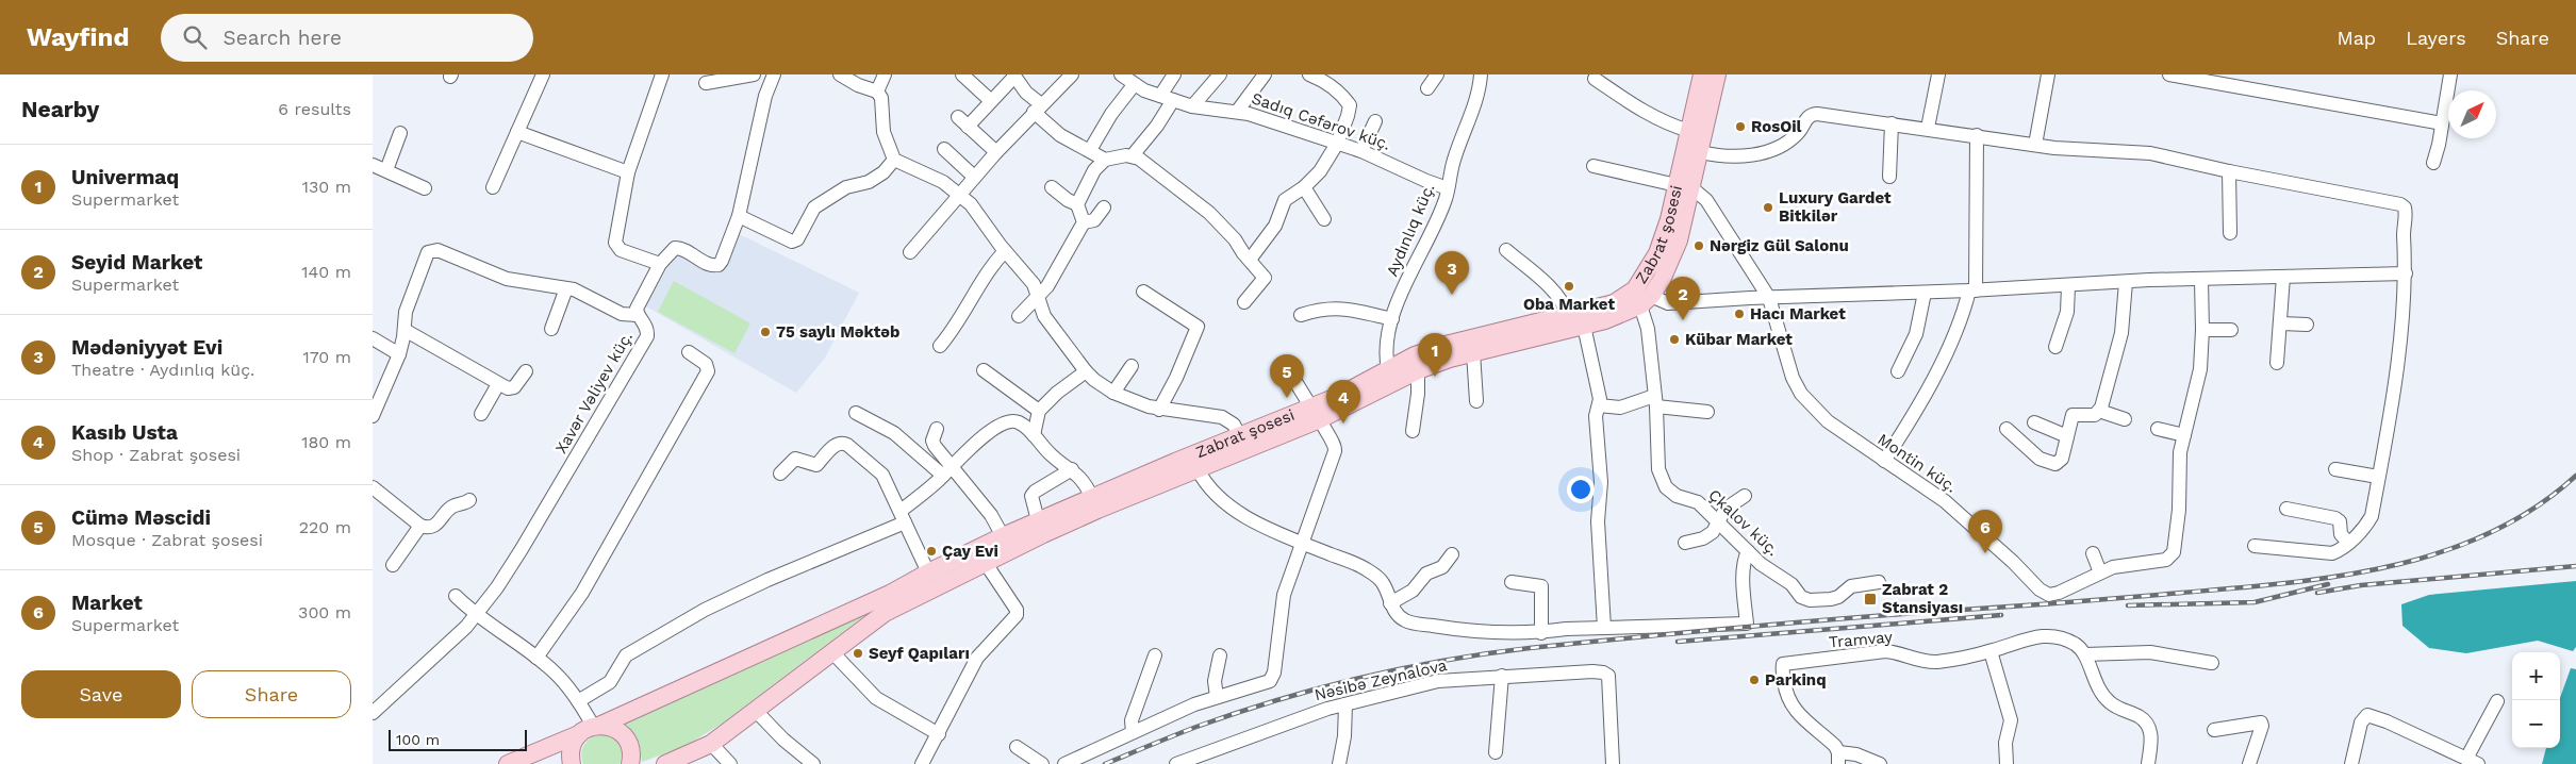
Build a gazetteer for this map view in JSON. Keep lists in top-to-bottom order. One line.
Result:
{"streets":{"main road":["Zabrat şosesi"],"street":["Sadıq Cəfərov küç.","Aydınlıq küç.","Xavər Vəliyev küç.","Montin küç.","Çkalov küç.","Tramvay","Nəsibə Zeynalova"]},"crossings":[["Sadıq Cəfərov küç.","Aydınlıq küç."],["Aydınlıq küç.","Zabrat şosesi"],["Zabrat şosesi","Montin küç."],["Zabrat şosesi","Çkalov küç."]],"places":{"other":["RosOil","Luxury Gardet Bitkilər","Nərgiz Gül Salonu","Oba Market","Hacı Market","75 saylı Məktəb","Kübar Market","Çay Evi","Seyf Qapıları","Parkinq"],"transit":["Zabrat 2 Stansiyası"]},"scale_bar":"100 m","north":"top right","page":{"header":"Wayfind","search":"Search here","nav":["Map","Layers","Share"],"heading":["Nearby","6 results"],"list":[{"mark":"1","name":"Univermaq","note":"Supermarket","value":"130 m"},{"mark":"2","name":"Seyid Market","note":"Supermarket","value":"140 m"},{"mark":"3","name":"Mədəniyyət Evi","note":"Theatre · Aydınlıq küç.","value":"170 m"},{"mark":"4","name":"Kasıb Usta","note":"Shop · Zabrat şosesi","value":"180 m"},{"mark":"5","name":"Cümə Məscidi","note":"Mosque · Zabrat şosesi","value":"220 m"},{"mark":"6","name":"Market","note":"Supermarket","value":"300 m"}],"pins":["3","2","1","5","4","6"],"map_buttons":["+","−"],"buttons":["Save","Share"],"scale":"100 m"}}
